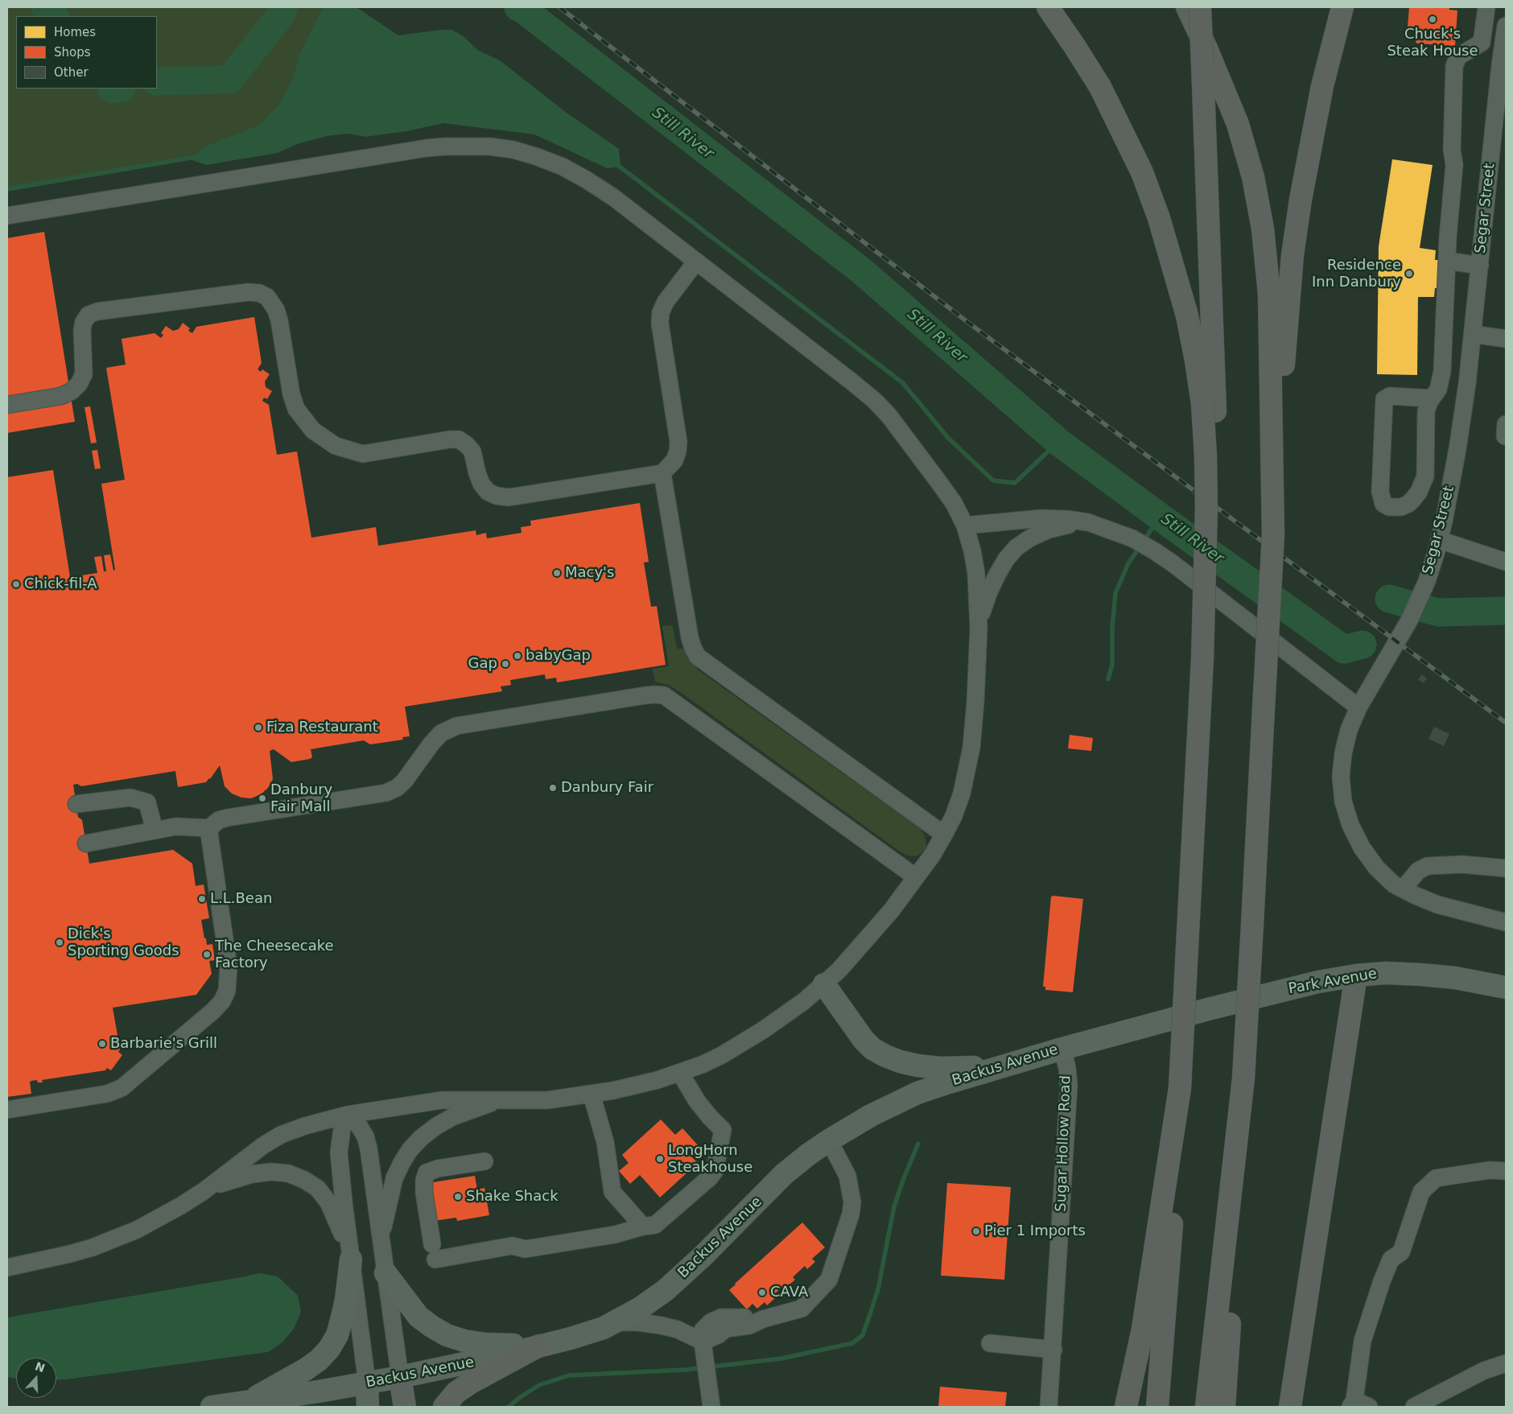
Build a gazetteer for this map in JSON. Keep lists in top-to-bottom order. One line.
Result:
{"streets":{"main road":["Park Avenue","Backus Avenue"],"street":["Segar Street","Sugar Hollow Road"]},"crossings":[["Park Avenue","Backus Avenue"],["Backus Avenue","Sugar Hollow Road"]],"water":["Still River"],"places":["Chuck's Steak House","Residence Inn Danbury","Macy's","Chick-fil-A","babyGap","Gap","Fiza Restaurant","Danbury Fair","Danbury Fair Mall","L.L.Bean","Dick's Sporting Goods","The Cheesecake Factory","Barbarie's Grill","LongHorn Steakhouse","Shake Shack","Pier 1 Imports","CAVA"],"legend":["Homes","Shops","Other"],"north":"top"}
